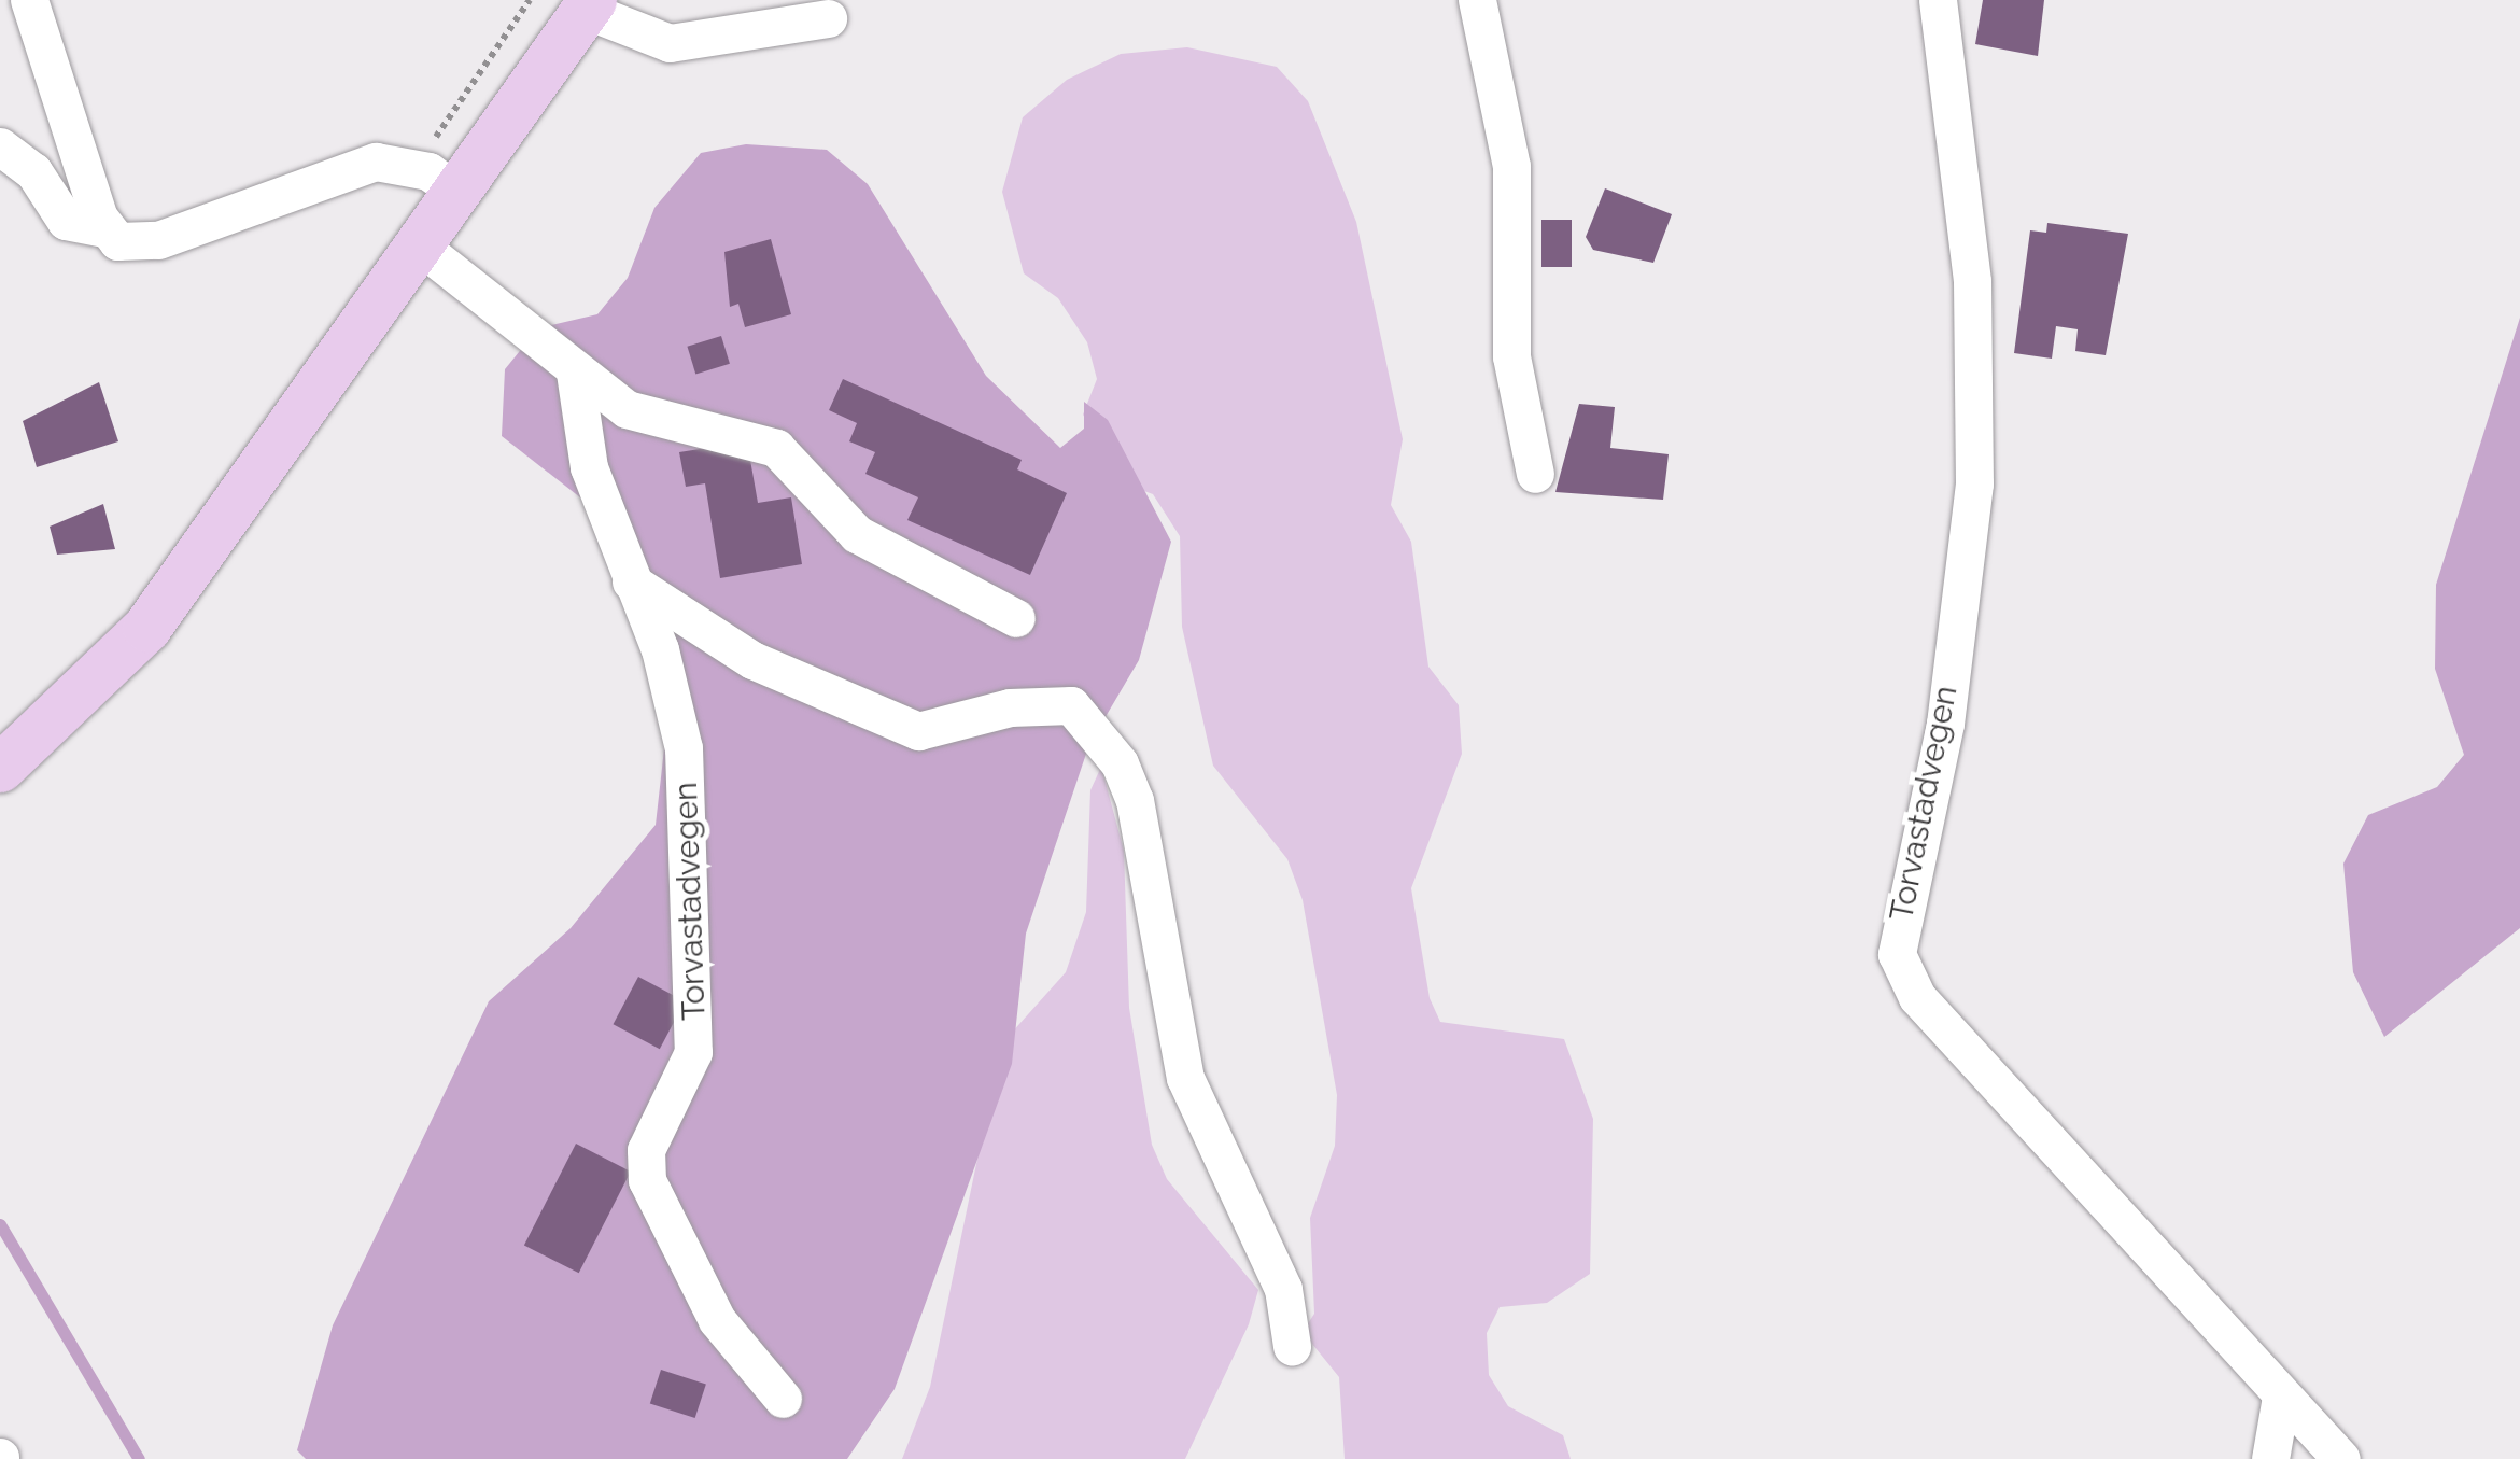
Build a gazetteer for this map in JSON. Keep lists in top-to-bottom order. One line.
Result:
{"streets":{"lane":["Torvastadvegen"]}}
